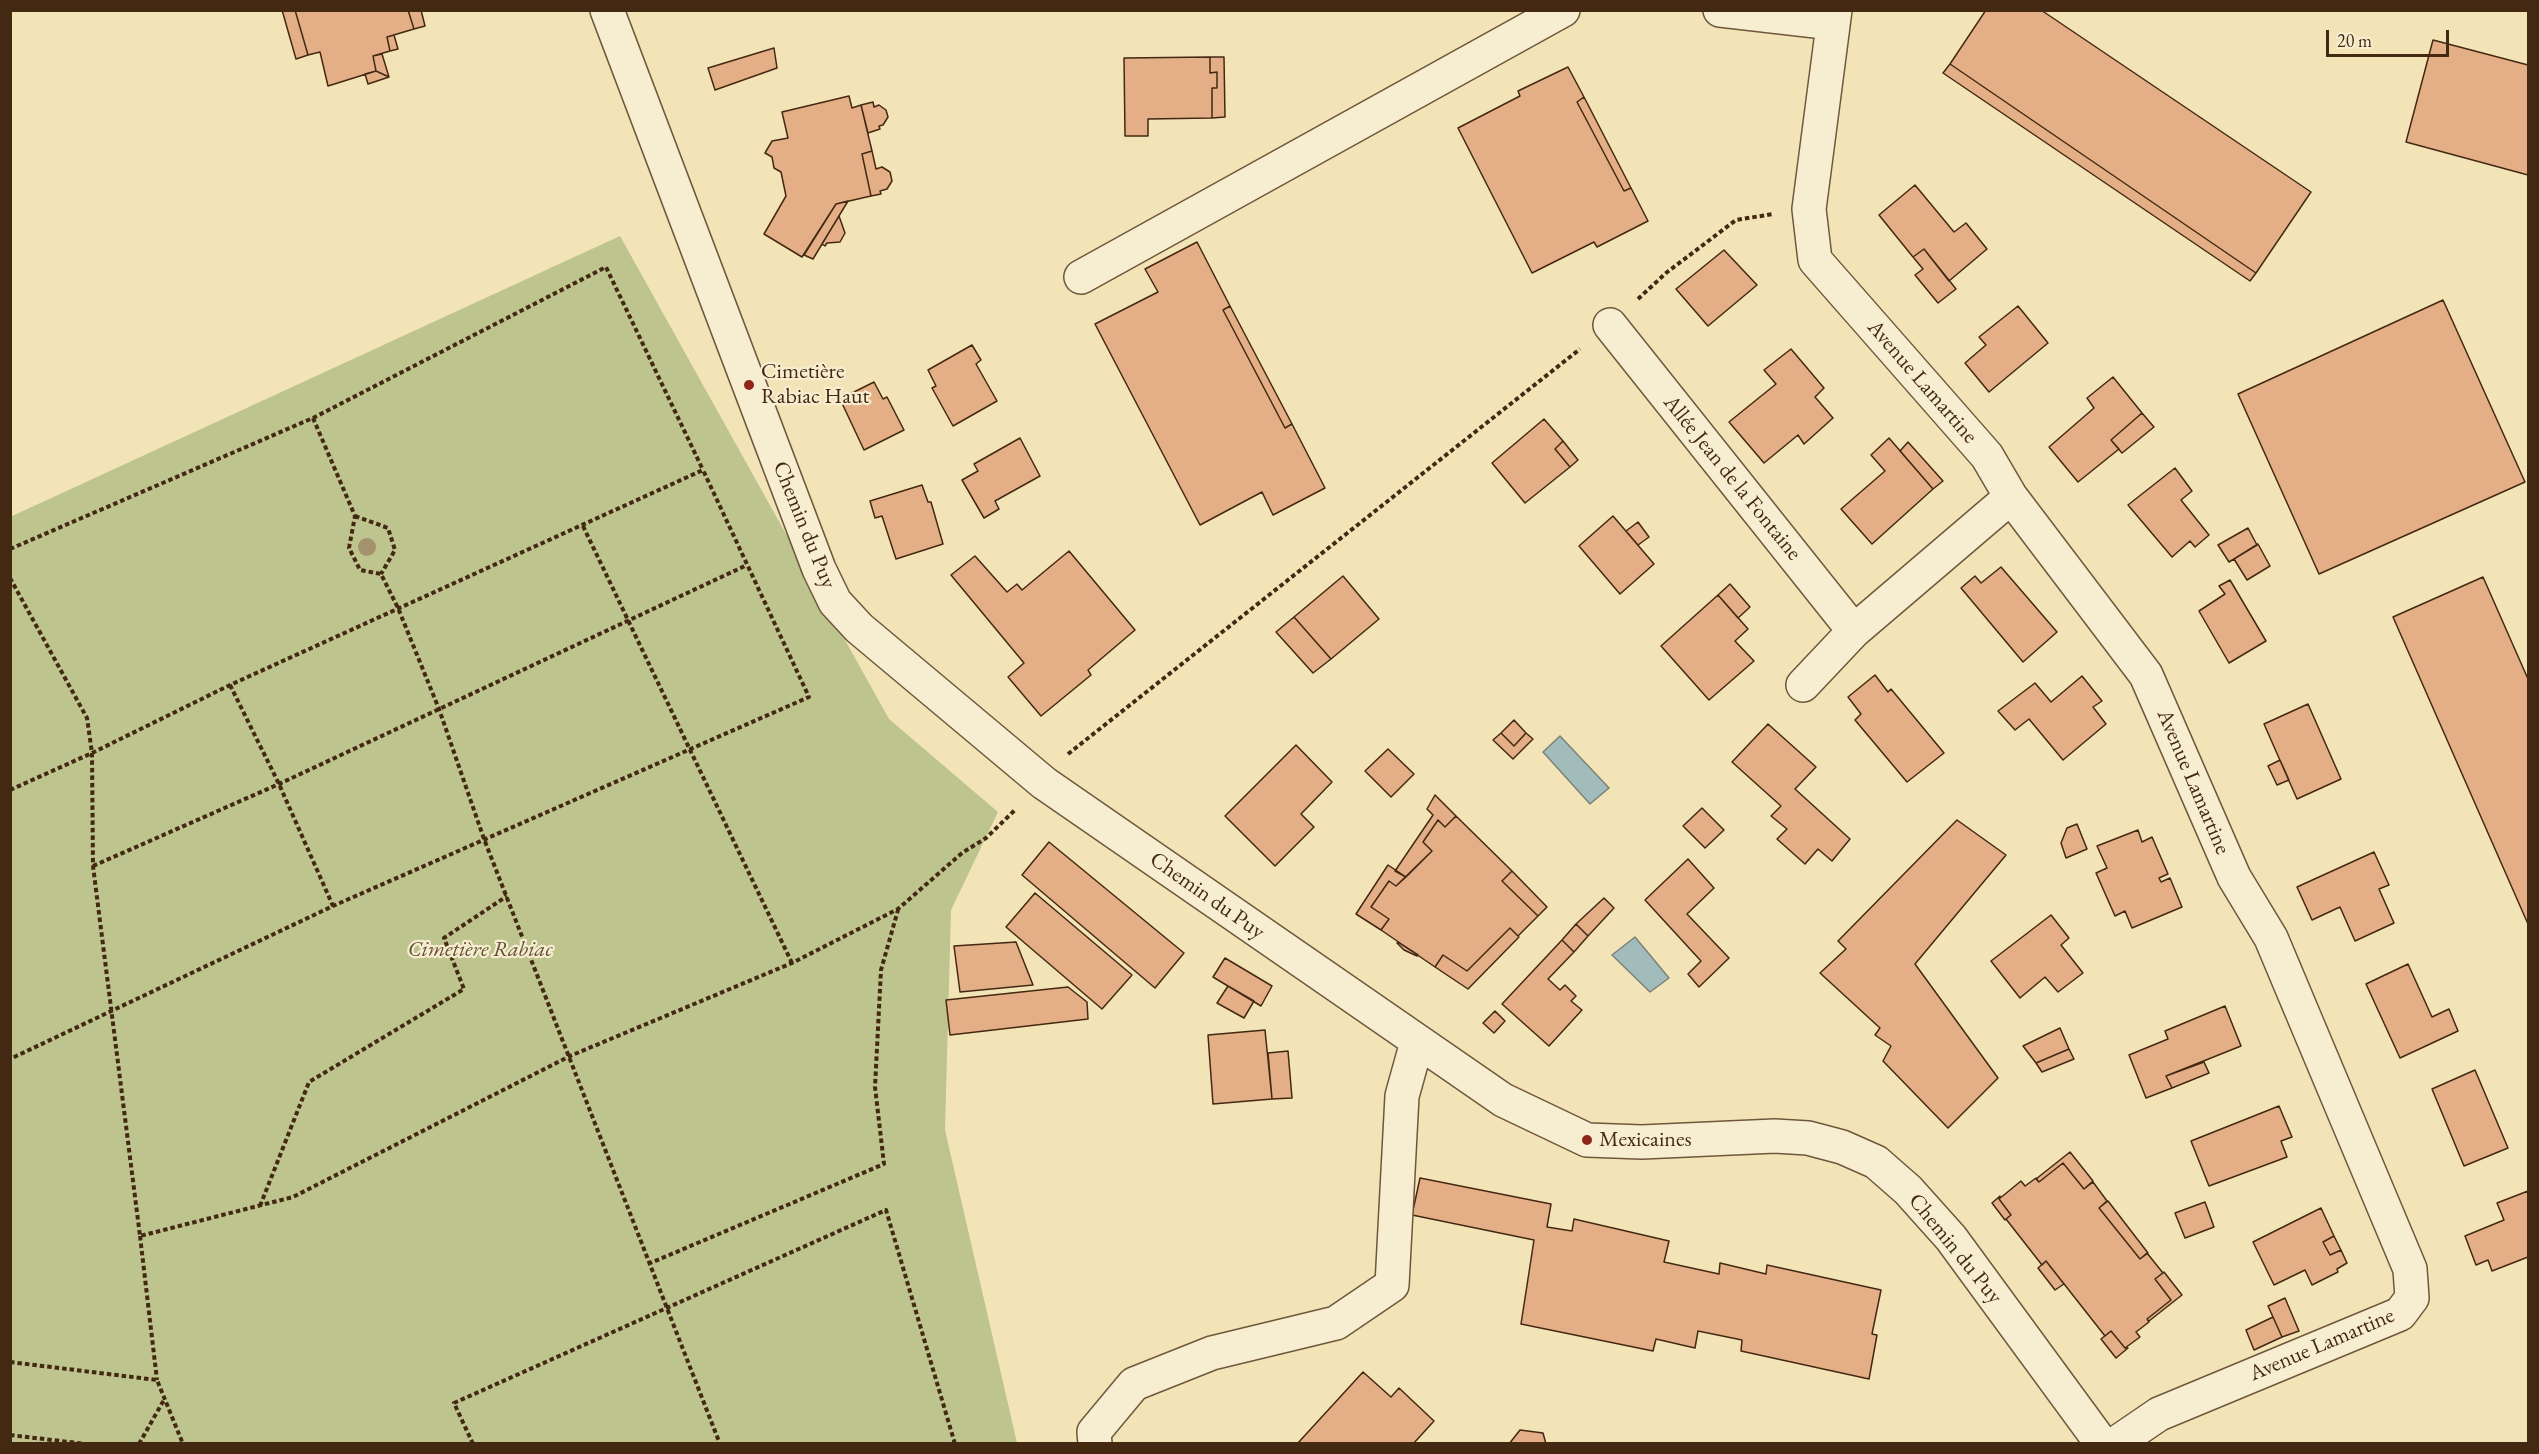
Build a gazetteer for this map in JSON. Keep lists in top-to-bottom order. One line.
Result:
{"streets":{"street":["Avenue Lamartine","Allée Jean de la Fontaine","Chemin du Puy"]},"parks":["Cimetière Rabiac"],"places":["Cimetière Rabiac Haut","Mexicaines"],"scale_bar":"20 m"}
